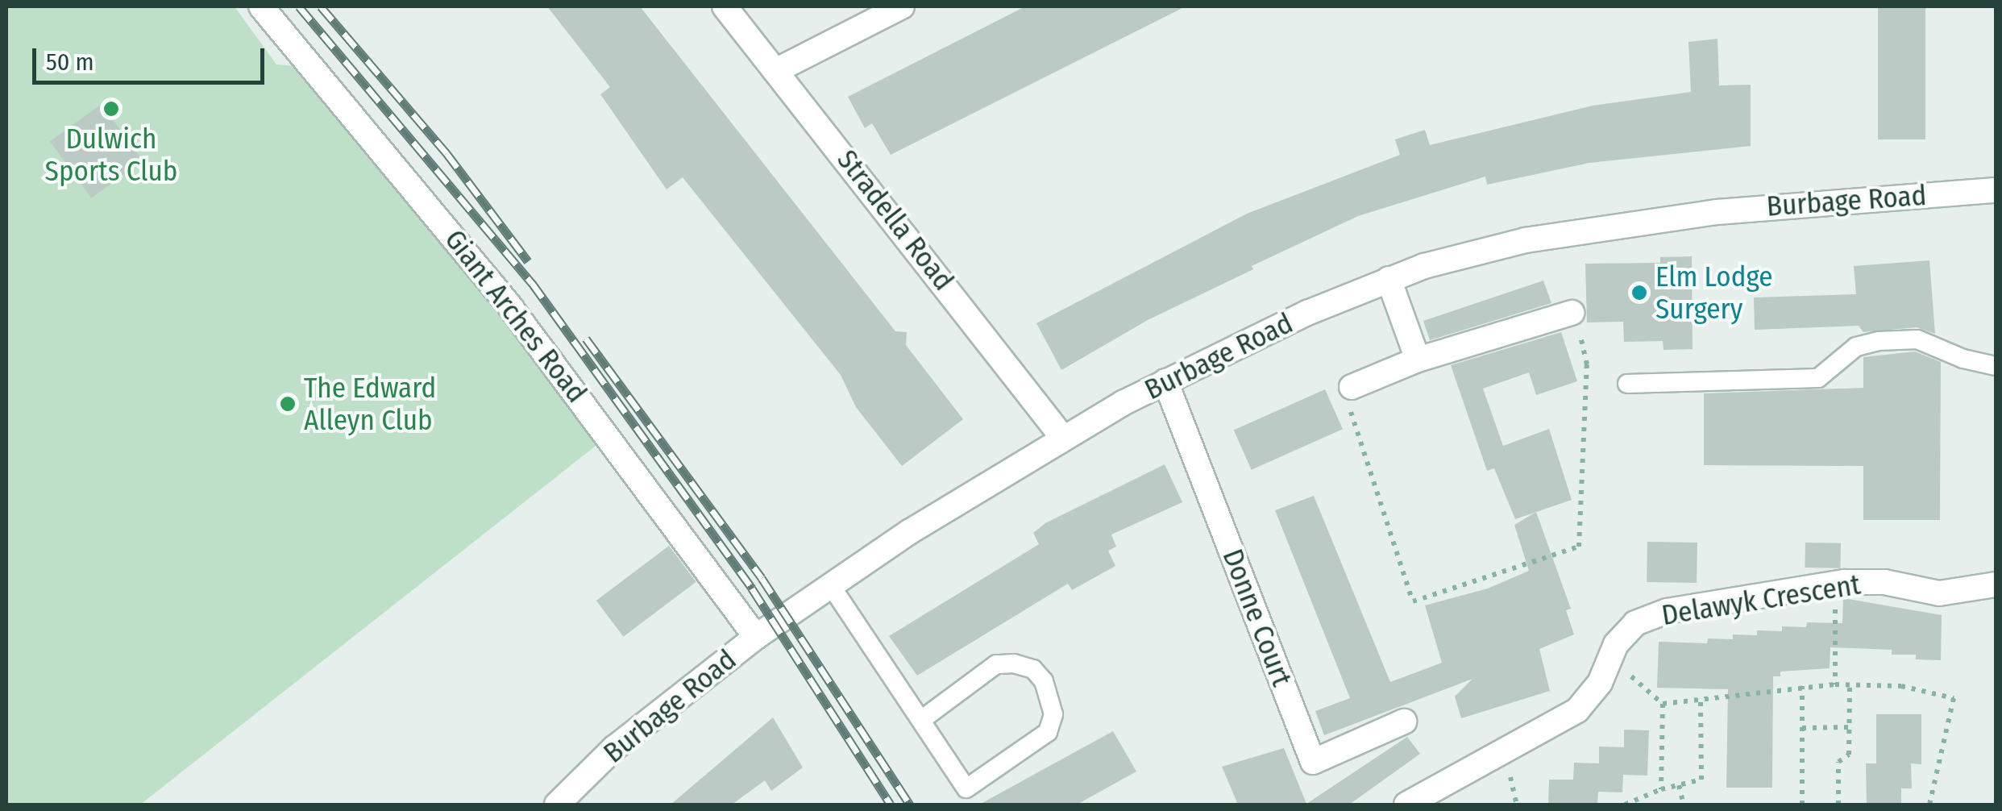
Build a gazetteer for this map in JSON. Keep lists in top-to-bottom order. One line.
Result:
{"streets":{"street":["Burbage Road","Stradella Road","Giant Arches Road","Delawyk Crescent","Donne Court"]},"crossings":[["Burbage Road","Stradella Road"],["Burbage Road","Giant Arches Road"],["Burbage Road","Donne Court"]],"places":["Dulwich Sports Club","Elm Lodge Surgery","The Edward Alleyn Club"],"scale_bar":"50 m"}
